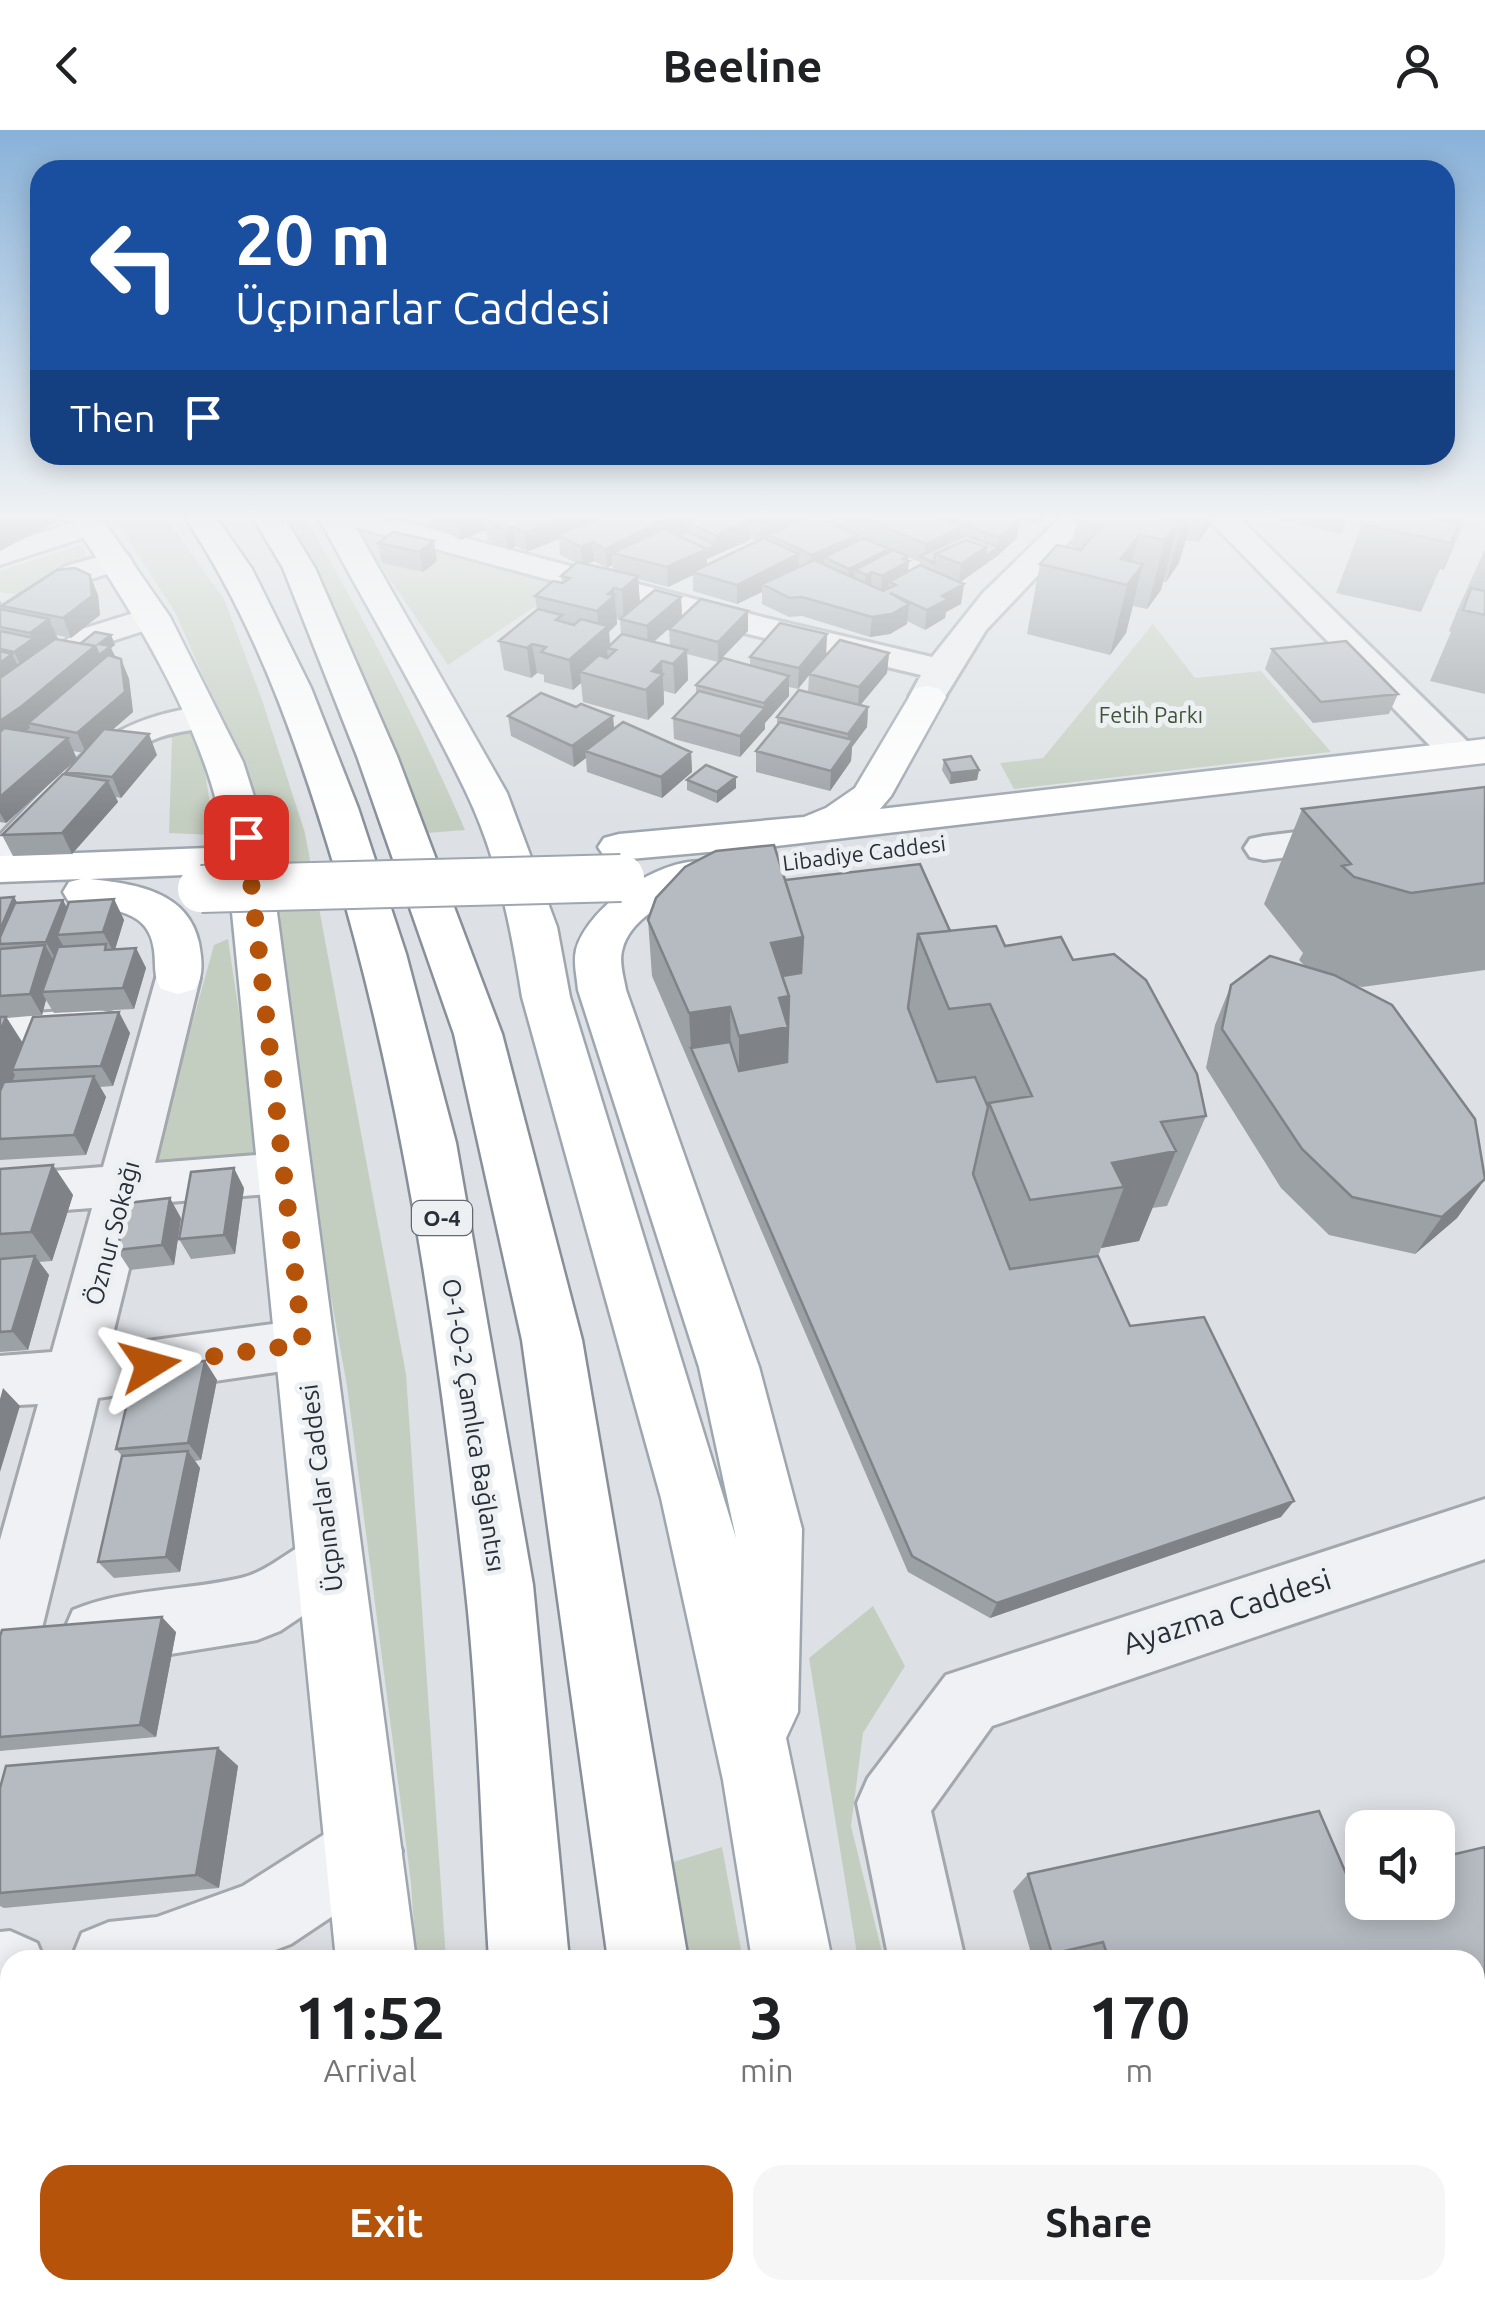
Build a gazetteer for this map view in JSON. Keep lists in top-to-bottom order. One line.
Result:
{"streets":{"main road":["Libadiye Caddesi","O-4","O-1-O-2 Çamlıca Bağlantısı","Üçpınarlar Caddesi"],"street":["Öznur Sokağı","Ayazma Caddesi"]},"crossings":[["Libadiye Caddesi","Üçpınarlar Caddesi"]],"parks":["Fetih Parkı"],"page":{"header":"Beeline","turn":["20 m","Üçpınarlar Caddesi"],"then":"Then","eta":["11:52","Arrival","3","min","170","m"],"buttons":["Exit","Share"]}}
